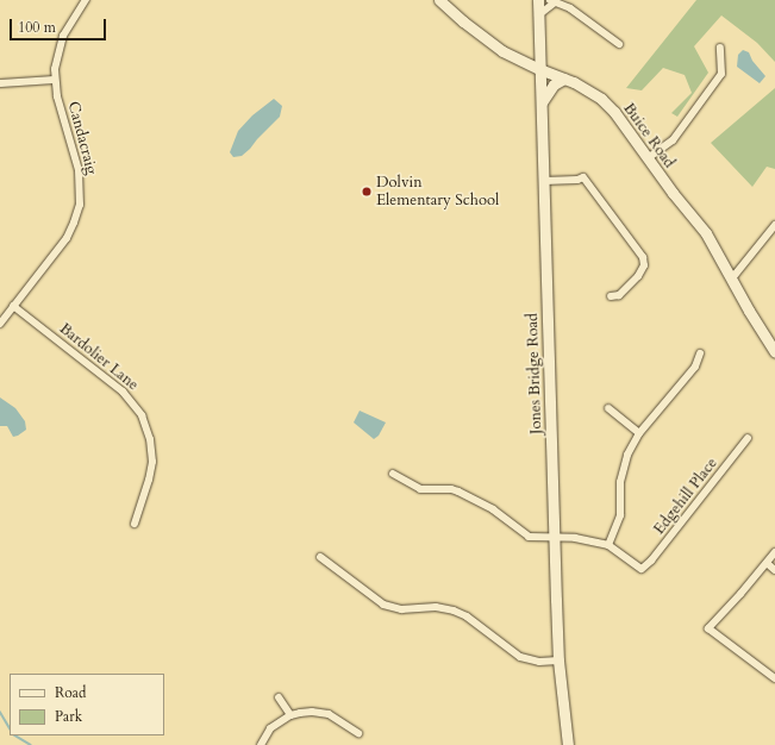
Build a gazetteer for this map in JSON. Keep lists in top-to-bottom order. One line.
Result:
{"streets":{"main road":["Buice Road","Jones Bridge Road"],"street":["Candacraig","Bardolier Lane","Edgehill Place"]},"crossings":[["Buice Road","Jones Bridge Road"],["Candacraig","Bardolier Lane"]],"places":["Dolvin Elementary School"],"legend":["Road","Park"],"scale_bar":"100 m"}
